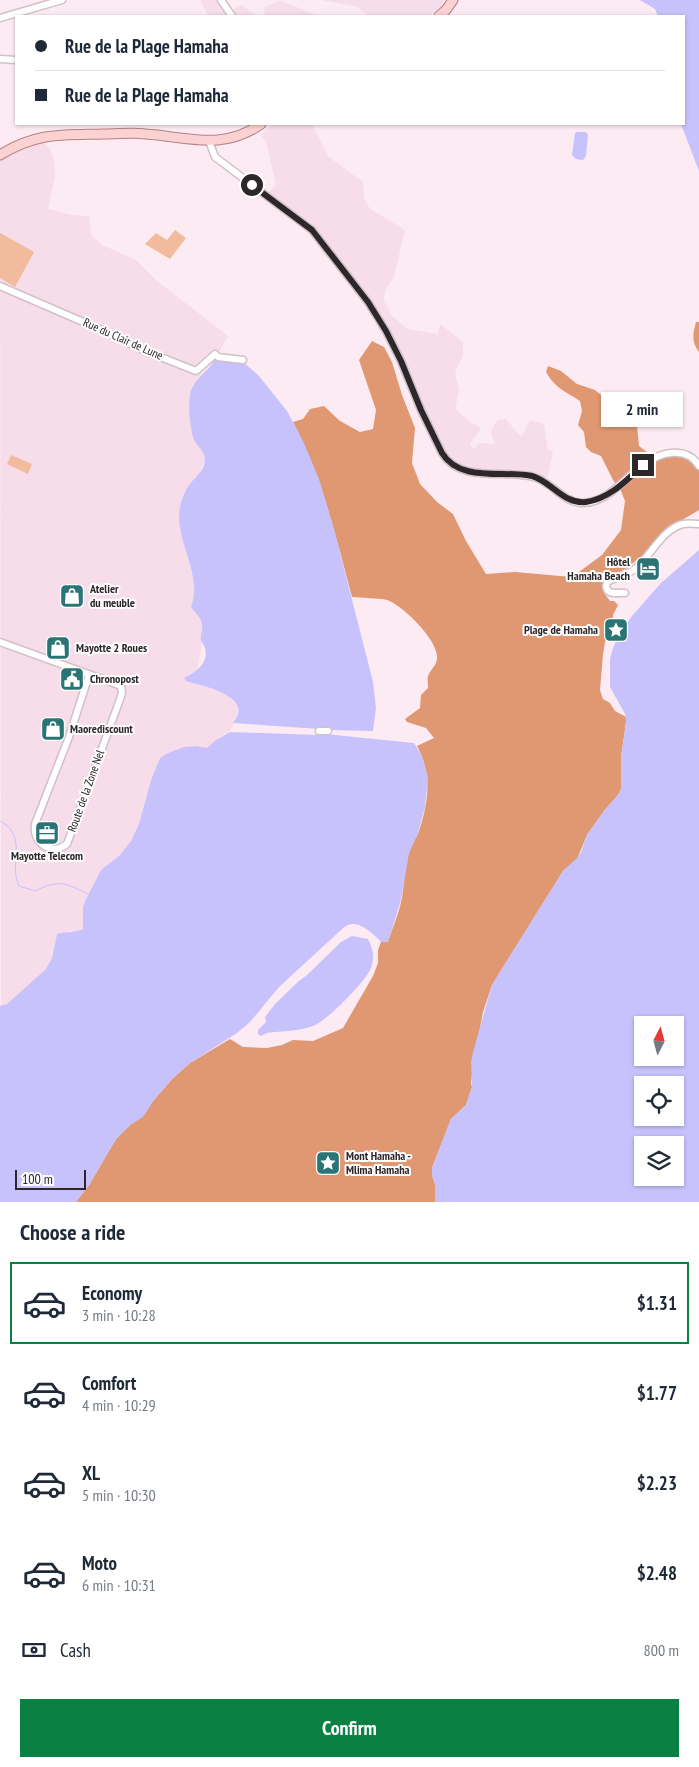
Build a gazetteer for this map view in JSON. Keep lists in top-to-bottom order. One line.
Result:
{"streets":{"street":["Rue du Clair de Lune","Route de la Zone Nel"]},"places":{"hotel":["Hôtel Hamaha Beach"],"shop":["Atelier du meuble","Mayotte 2 Roues","Maorediscount"],"place":["Plage de Hamaha","Mont Hamaha - Mlima Hamaha"],"public building":["Chronopost"],"office":["Mayotte Telecom"]},"scale_bar":"100 m","north":"top","page":{"banner":["Rue de la Plage Hamaha","Rue de la Plage Hamaha"],"bubble":"2 min","scale":"100 m","heading":"Choose a ride","list":[{"name":"Economy","note":"3 min · 10:28","value":"$1.31"},{"name":"Comfort","note":"4 min · 10:29","value":"$1.77"},{"name":"XL","note":"5 min · 10:30","value":"$2.23"},{"name":"Moto","note":"6 min · 10:31","value":"$2.48"}],"pay":["Cash","800 m"],"buttons":"Confirm"}}
